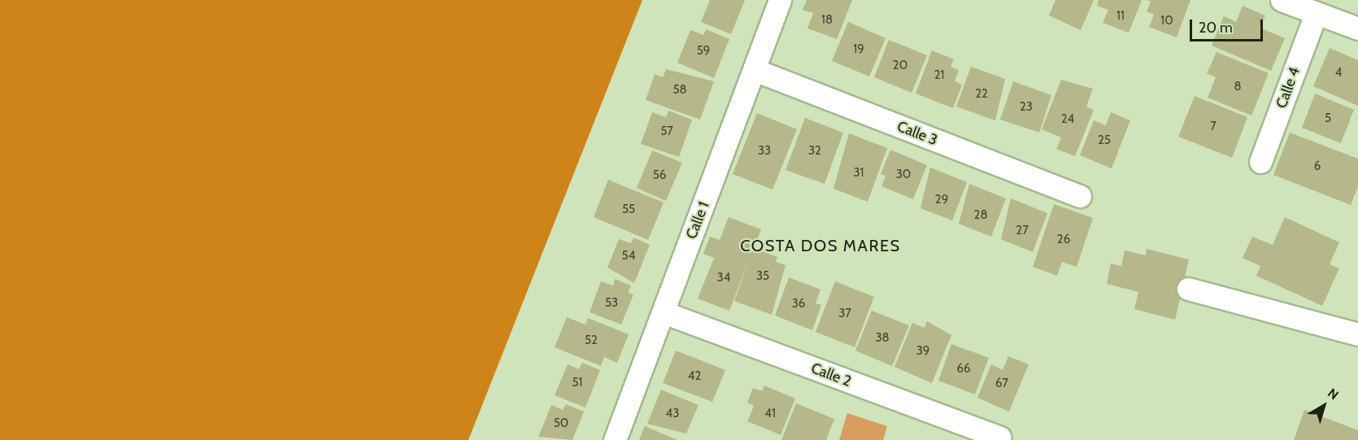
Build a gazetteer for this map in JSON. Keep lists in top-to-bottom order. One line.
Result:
{"streets":{"street":["Calle 4","Calle 3","Calle 1","Calle 2"]},"crossings":[["Calle 3","Calle 1"],["Calle 1","Calle 2"]],"districts":["COSTA DOS MARES"],"house_numbers":["11","18","10","19","59","20","4","21","8","58","22","23","5","24","7","57","25","33","32","6","31","30","56","29","55","28","27","26","54","35","34","53","36","37","38","52","39","66","42","51","67","43","41","50"],"scale_bar":"20 m","north":"top right"}
